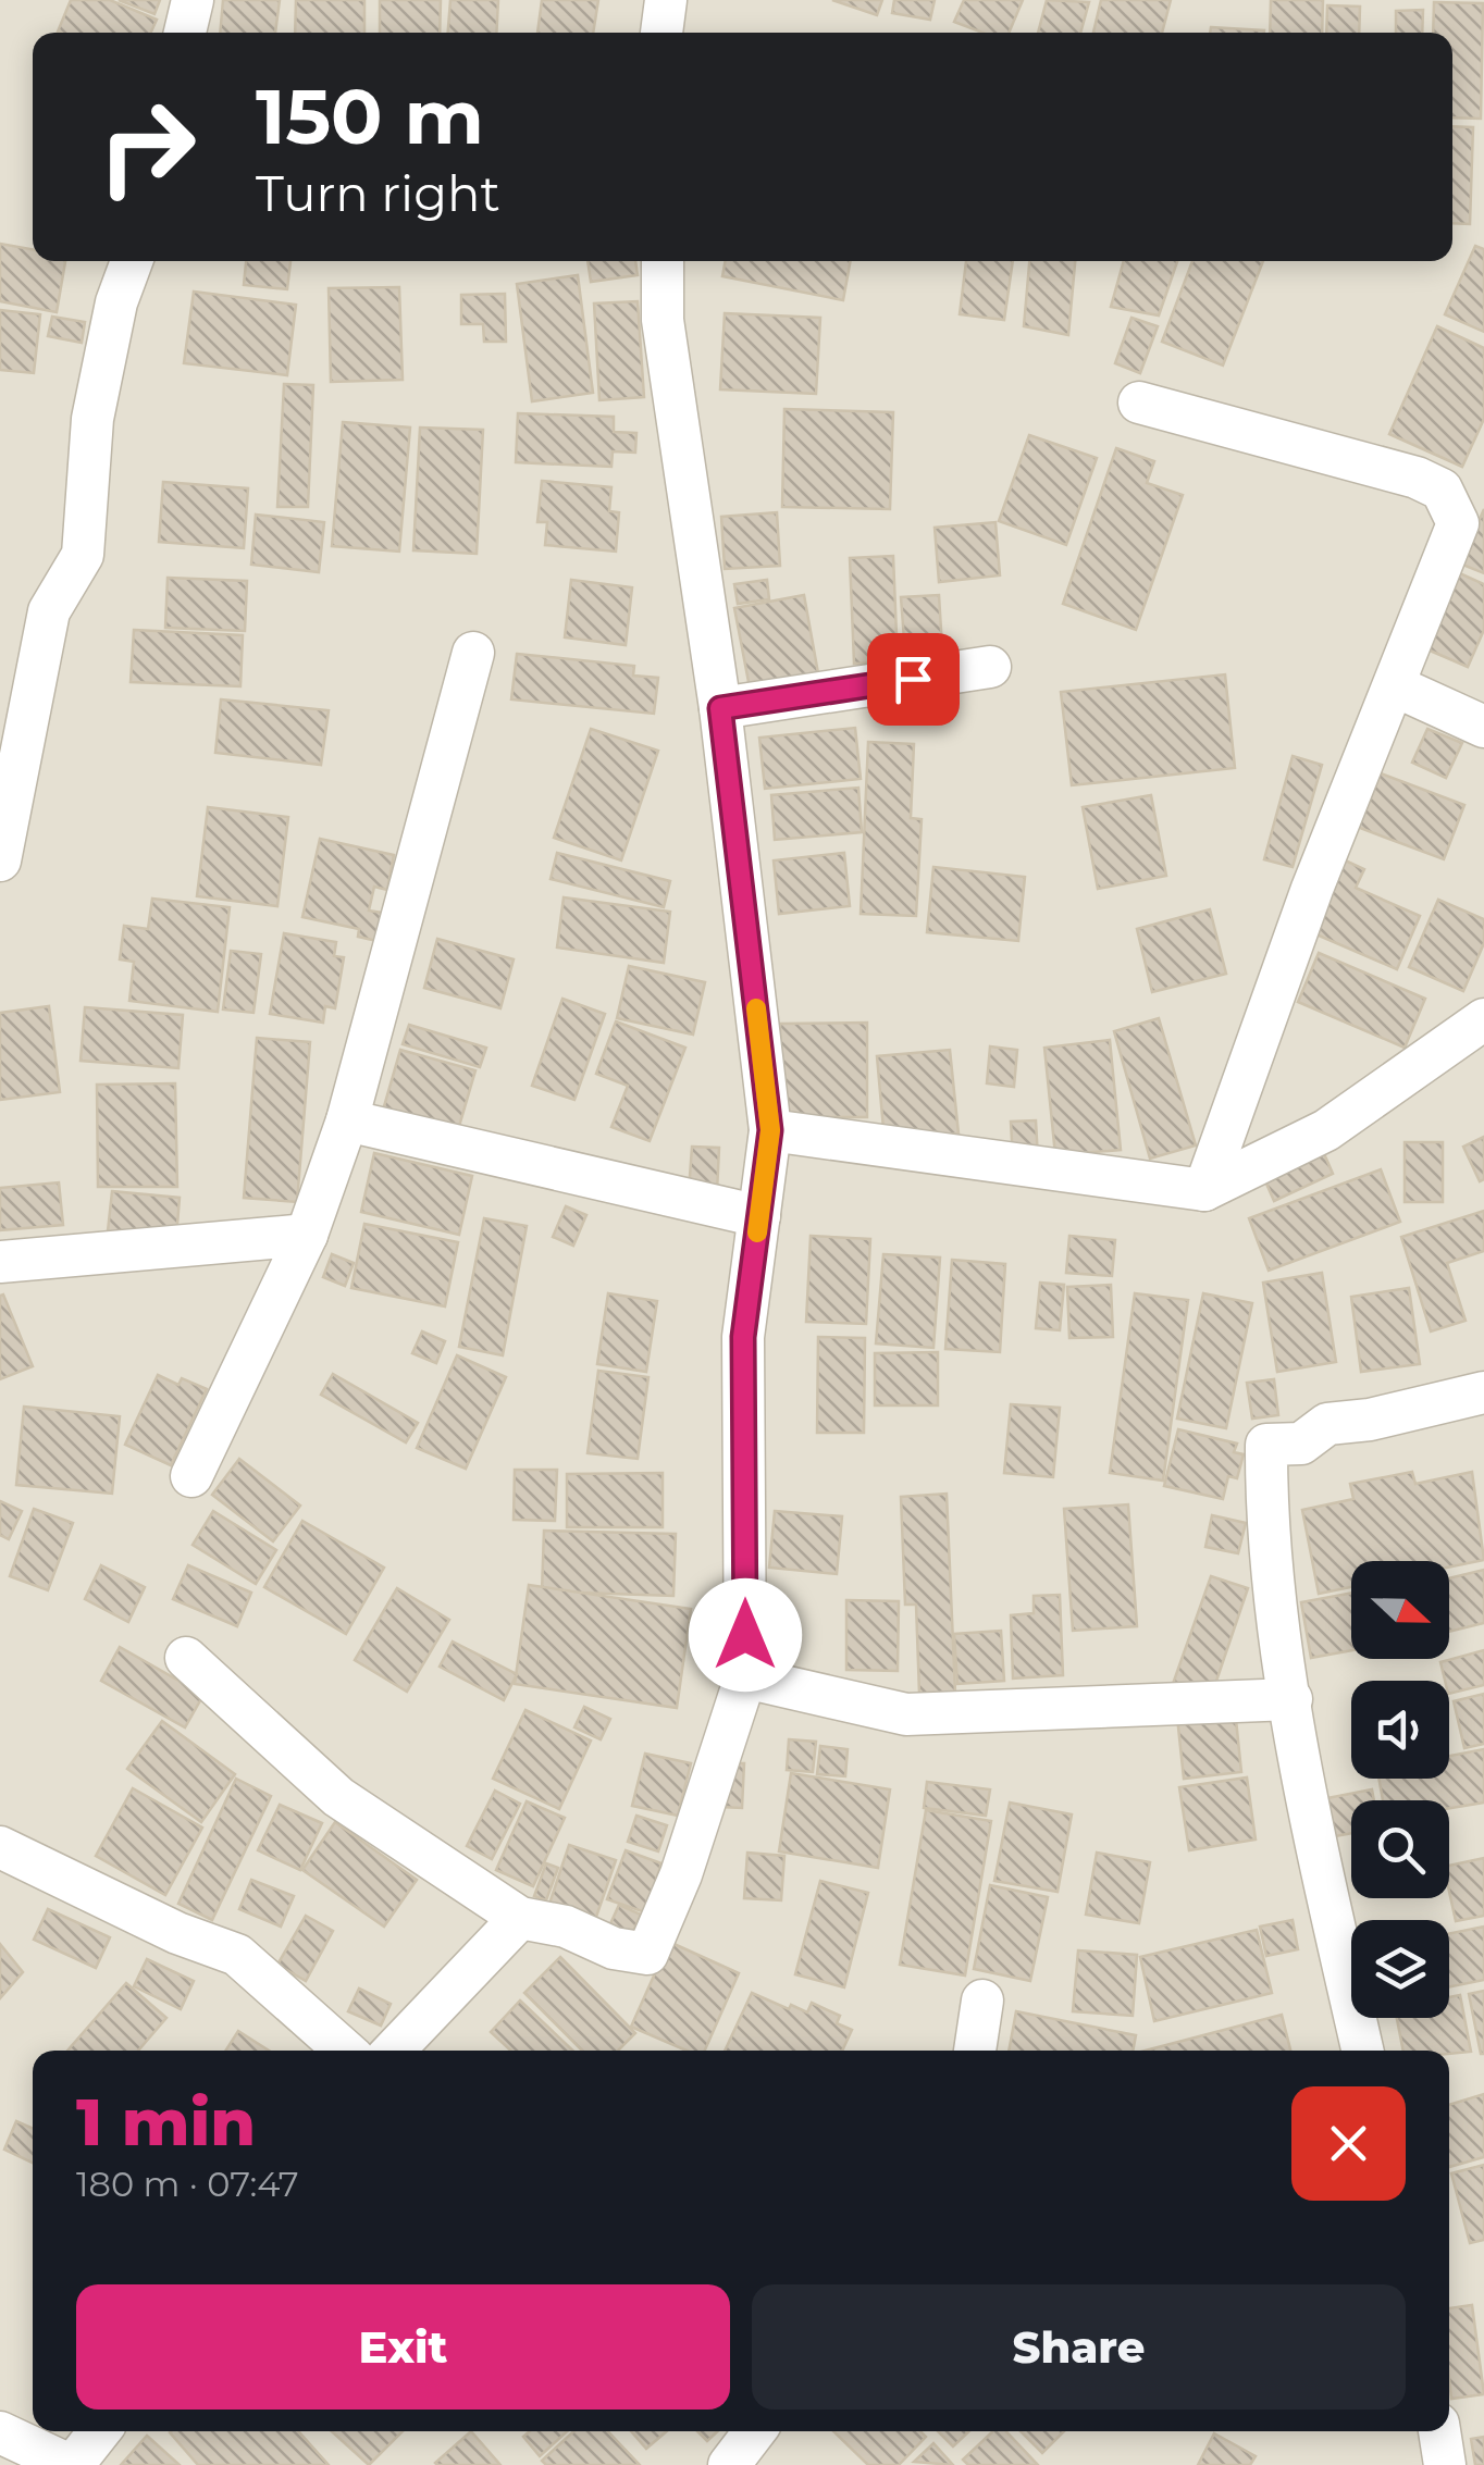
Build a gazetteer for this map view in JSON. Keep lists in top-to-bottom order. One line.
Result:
{"north":"right","page":{"turn":["150 m","Turn right"],"heading":["1 min","180 m · 07:47"],"buttons":["Exit","Share"]}}
